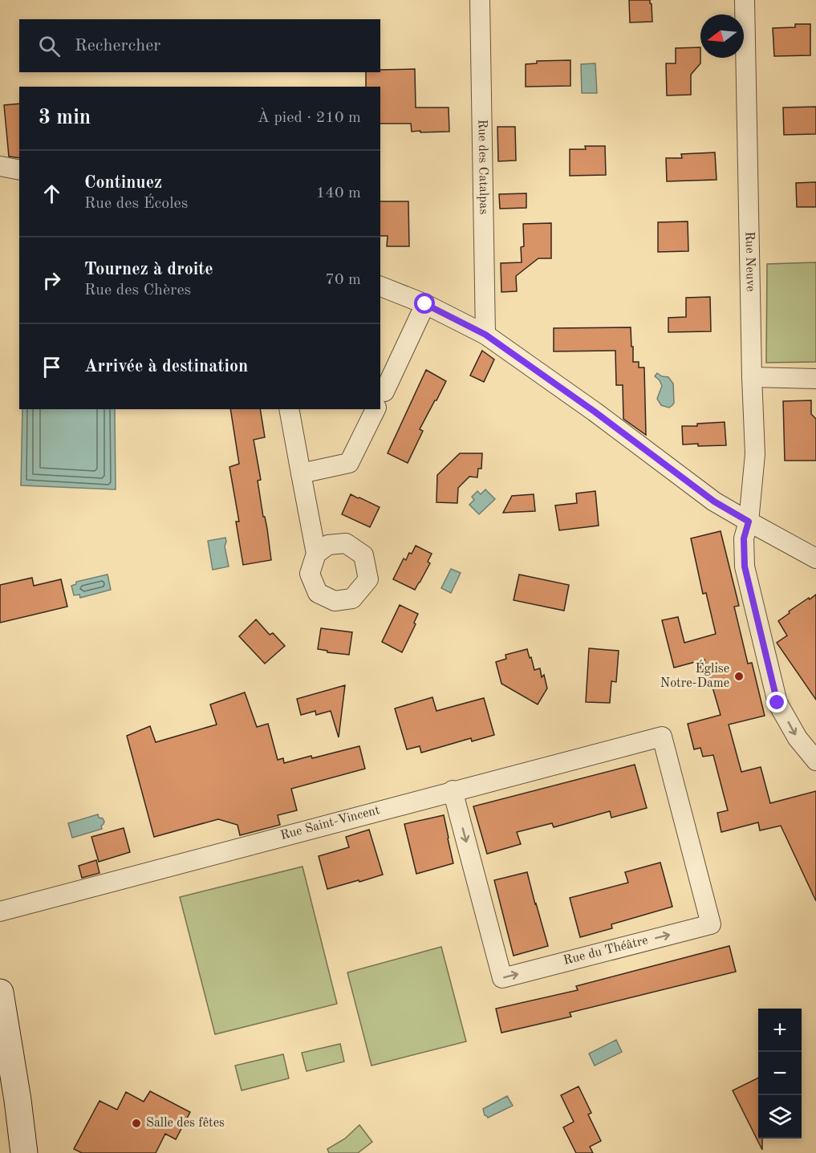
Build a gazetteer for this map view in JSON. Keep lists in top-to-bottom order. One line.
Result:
{"streets":{"street":["Rue des Catalpas","Rue Neuve","Rue Saint-Vincent","Rue du Théâtre"]},"crossings":[["Rue Saint-Vincent","Rue du Théâtre"]],"places":["Église Notre-Dame","Salle des fêtes"],"north":"left","page":{"search":"Rechercher","heading":["3 min","À pied · 210 m"],"list":[["Continuez","Rue des Écoles","140 m"],["Tournez à droite","Rue des Chères","70 m"],"Arrivée à destination"],"map_buttons":["+","−"]}}
